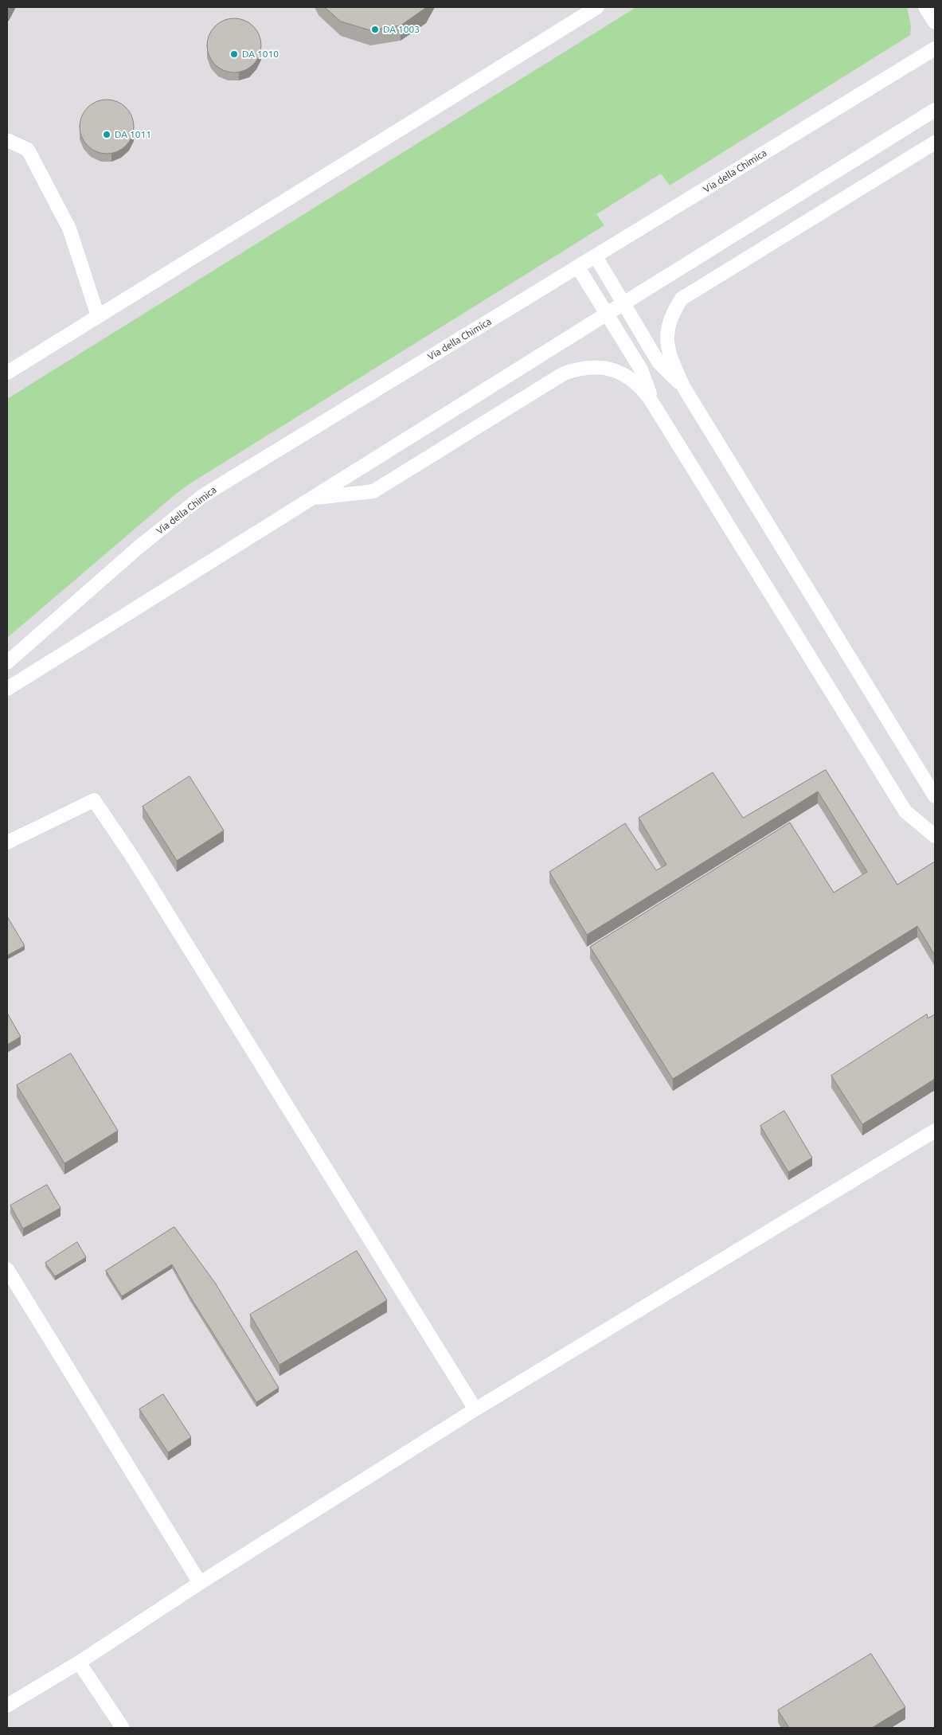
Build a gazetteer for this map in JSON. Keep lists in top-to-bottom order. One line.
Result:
{"streets":{"lane":["Via della Chimica"]},"places":["DA 1003","DA 1010","DA 1011"]}
